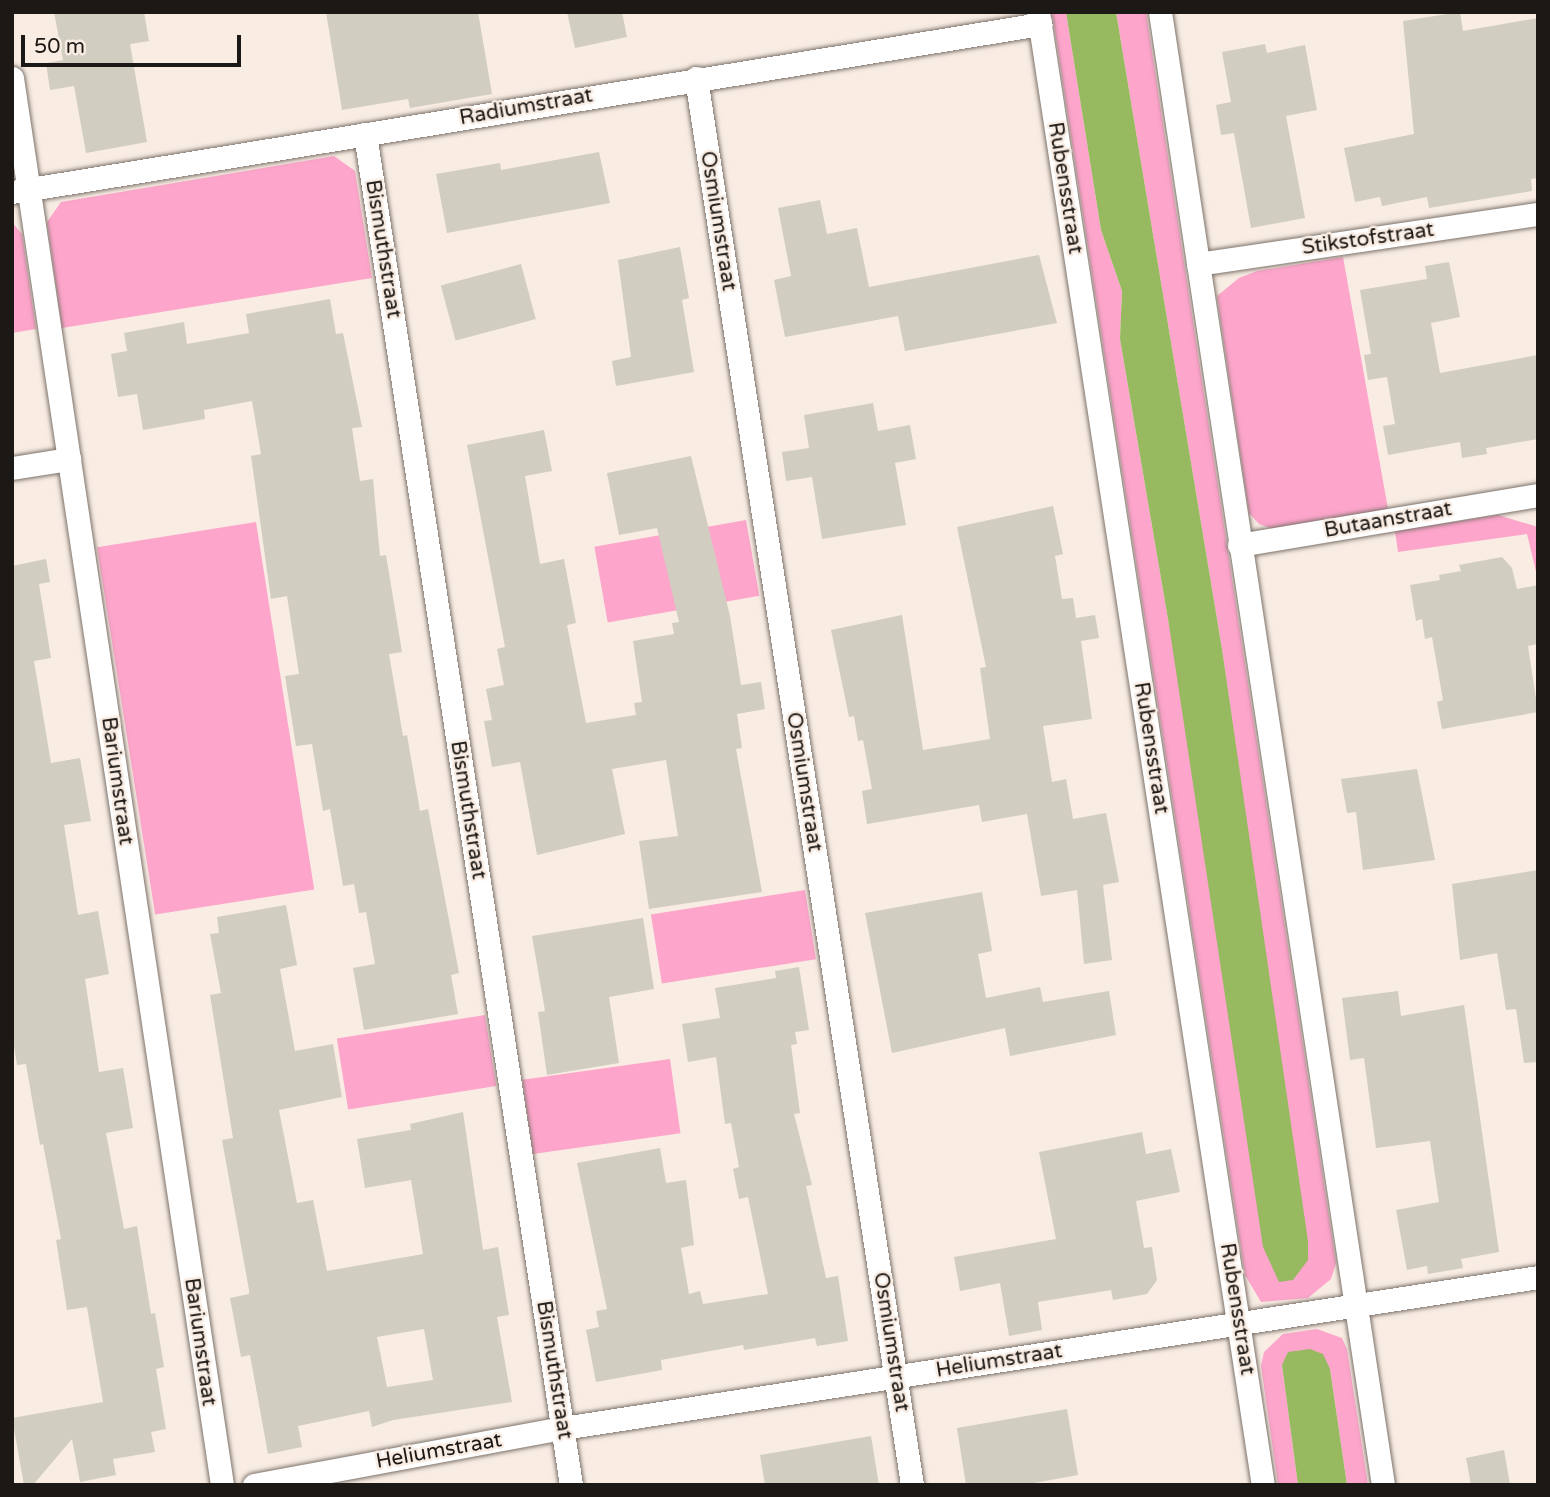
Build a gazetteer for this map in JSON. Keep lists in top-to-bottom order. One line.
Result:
{"streets":{"street":["Radiumstraat","Rubensstraat","Osmiumstraat","Stikstofstraat","Bismuthstraat","Butaanstraat","Bariumstraat","Heliumstraat"]},"crossings":[["Radiumstraat","Rubensstraat"],["Radiumstraat","Osmiumstraat"],["Radiumstraat","Bismuthstraat"],["Radiumstraat","Bariumstraat"],["Rubensstraat","Heliumstraat"],["Osmiumstraat","Heliumstraat"],["Bismuthstraat","Heliumstraat"]],"scale_bar":"50 m"}
